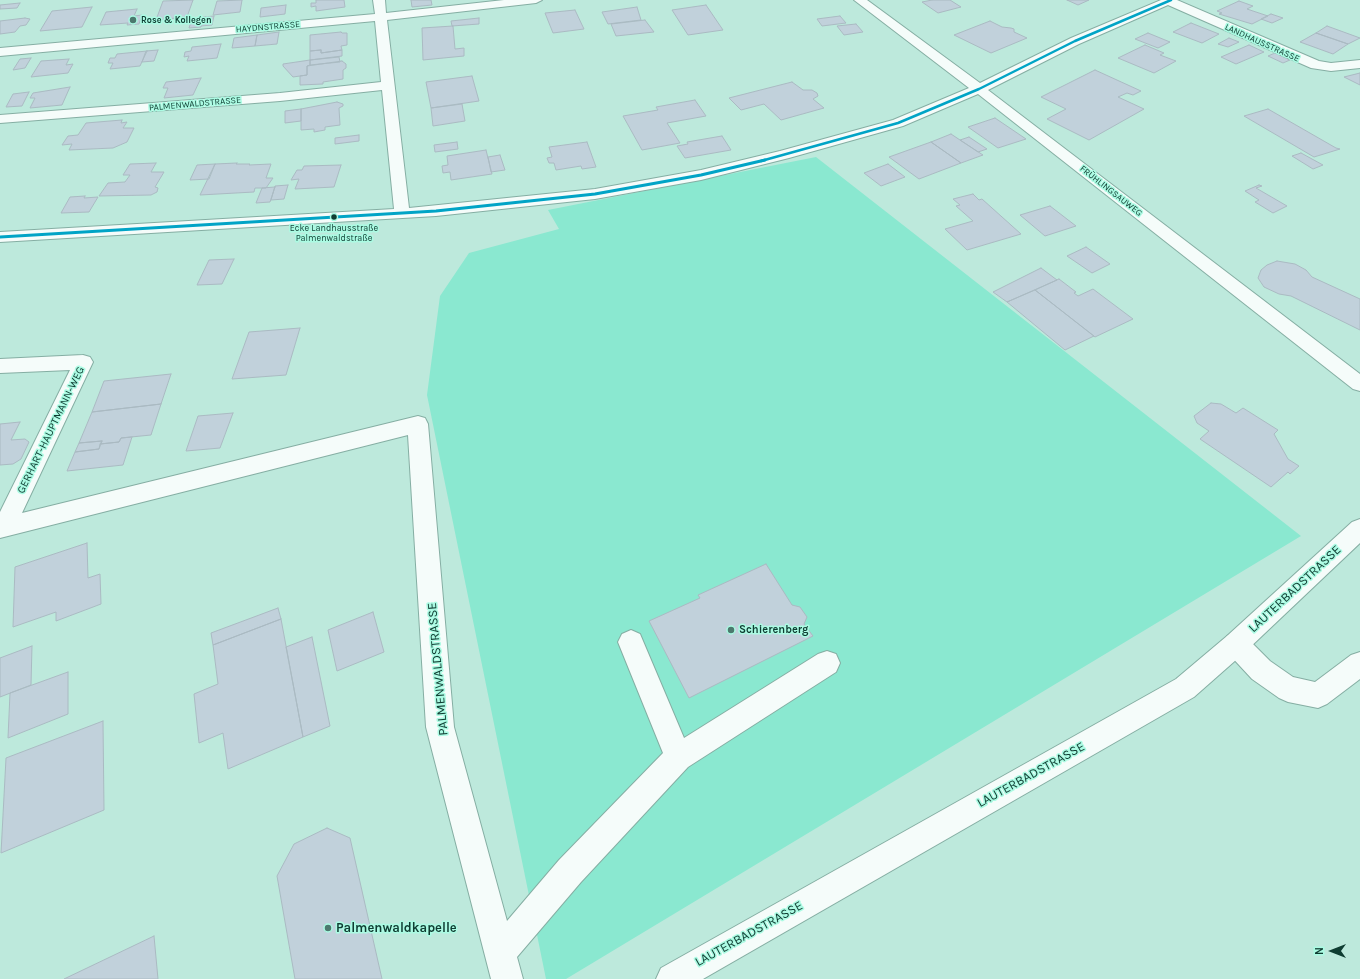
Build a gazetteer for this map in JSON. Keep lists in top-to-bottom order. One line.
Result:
{"streets":{"street":["HAYDNSTRASSE","LANDHAUSSTRASSE","PALMENWALDSTRASSE","FRÜHLINGSAUWEG","GERHART-HAUPTMANN-WEG","LAUTERBADSTRASSE"]},"crossings":[["LANDHAUSSTRASSE","FRÜHLINGSAUWEG"],["PALMENWALDSTRASSE","GERHART-HAUPTMANN-WEG"]],"places":["Rose & Kollegen","Ecke Landhausstraße Palmenwaldstraße","Schierenberg","Palmenwaldkapelle"],"north":"left"}
